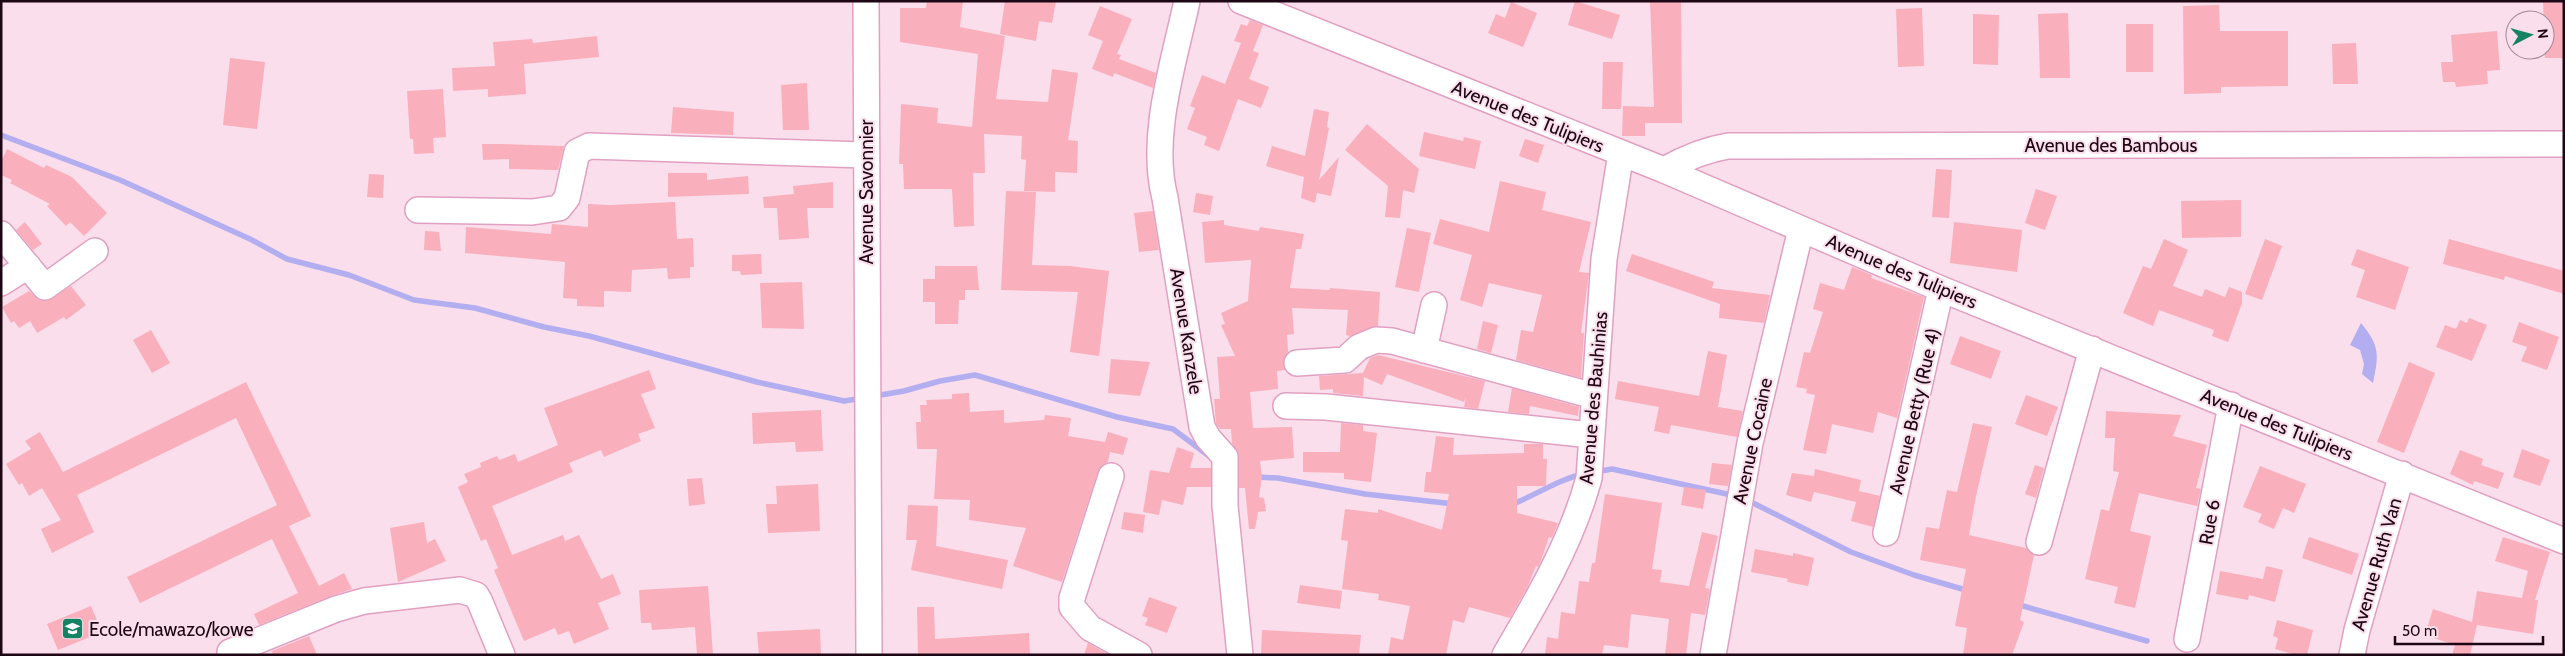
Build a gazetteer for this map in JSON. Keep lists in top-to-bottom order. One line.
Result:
{"streets":{"street":["Avenue des Tulipiers","Avenue des Bambous","Avenue Savonnier","Avenue Kanzele","Avenue des Bauhinias","Avenue Betty (Rue 4)","Avenue Cocaine","Rue 6","Avenue Ruth Van"]},"crossings":[["Avenue des Tulipiers","Avenue des Bambous"],["Avenue des Tulipiers","Avenue des Bauhinias"],["Avenue des Tulipiers","Avenue Betty (Rue 4)"],["Avenue des Tulipiers","Avenue Cocaine"],["Avenue des Tulipiers","Rue 6"],["Avenue des Tulipiers","Avenue Ruth Van"]],"places":{"school or university":["Ecole/mawazo/kowe"]},"scale_bar":"50 m","north":"right"}
